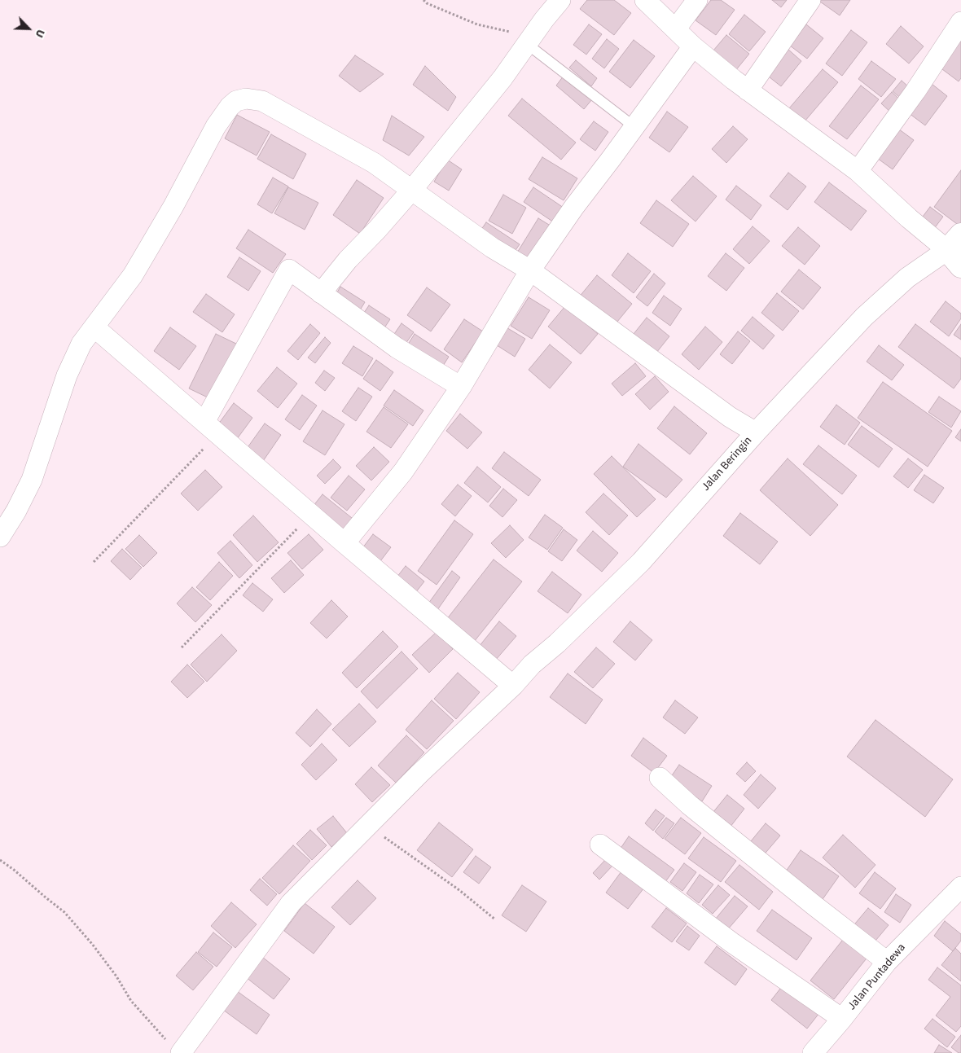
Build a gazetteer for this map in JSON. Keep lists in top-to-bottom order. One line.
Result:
{"streets":{"street":["Jalan Beringin","Jalan Puntadewa"]},"north":"bottom right"}
